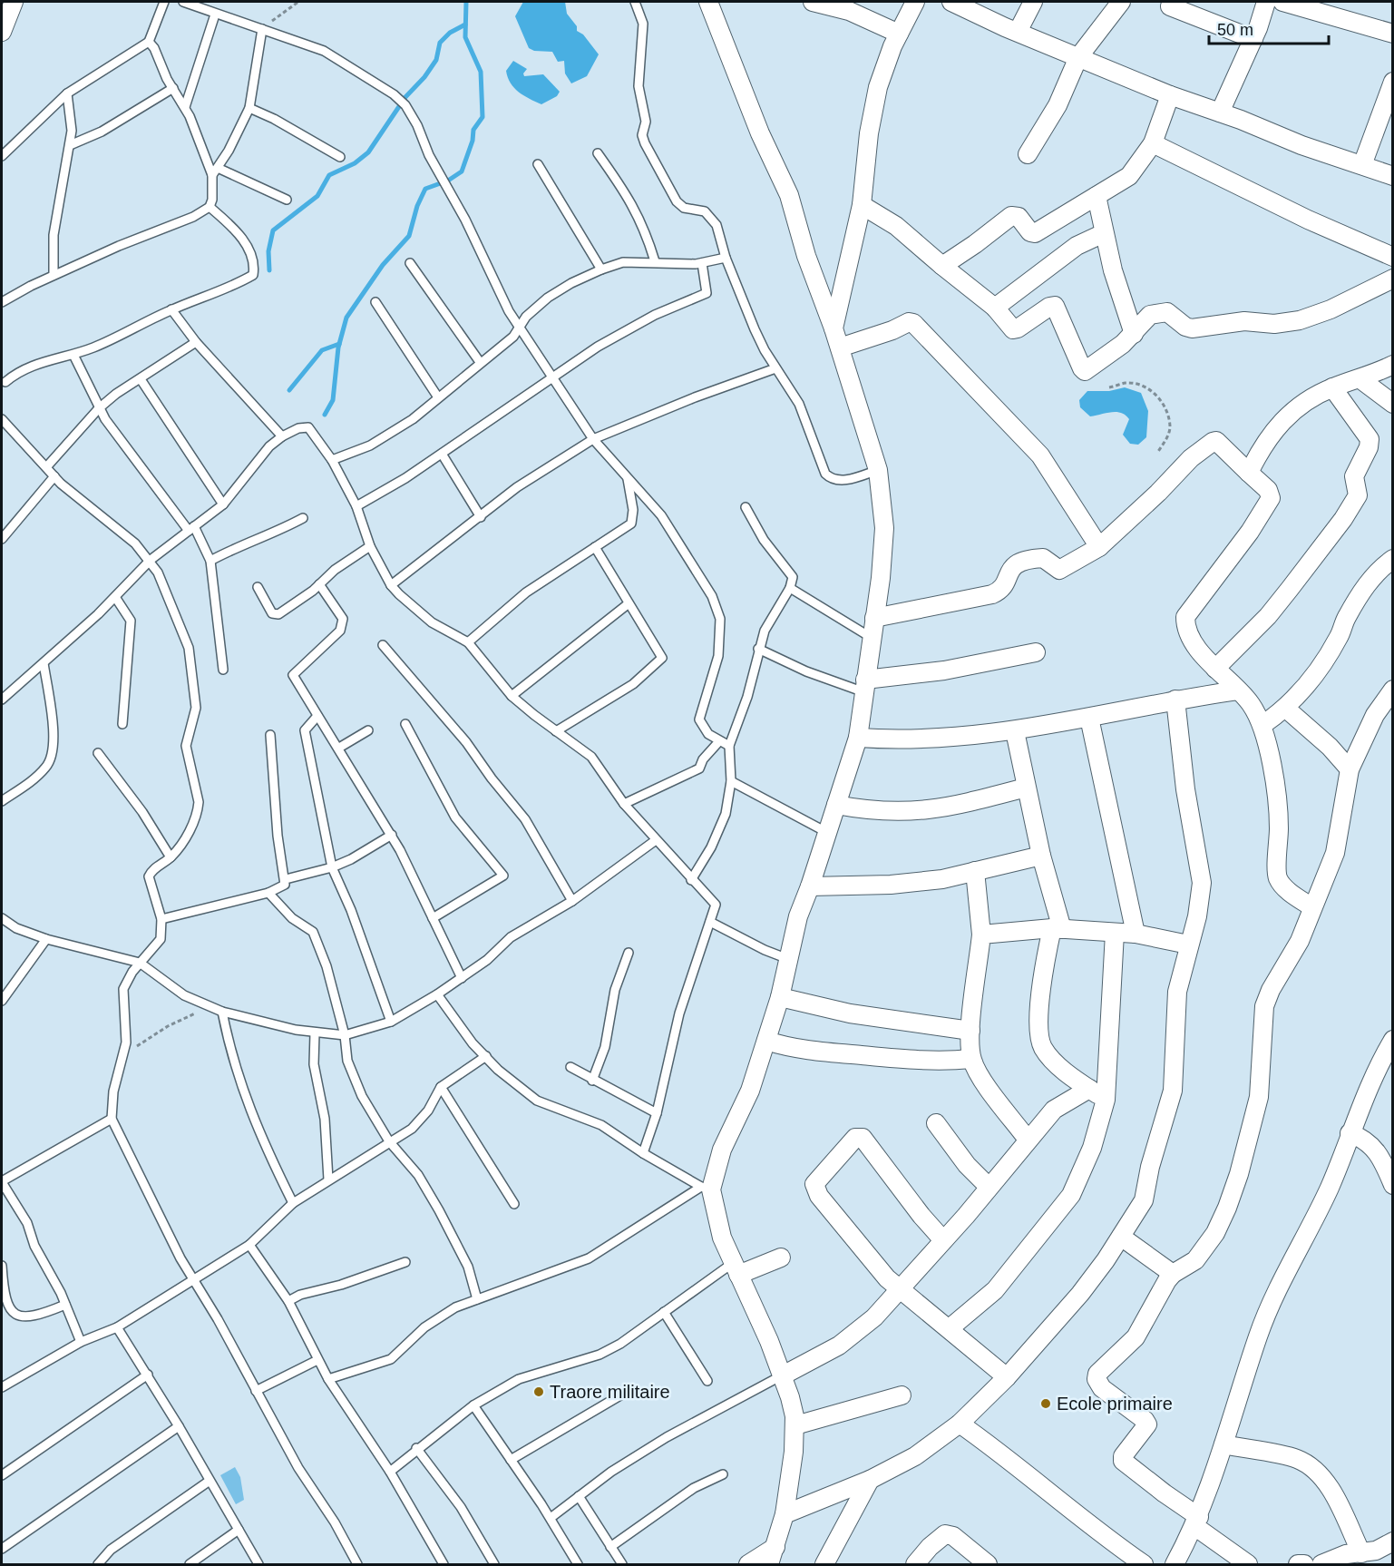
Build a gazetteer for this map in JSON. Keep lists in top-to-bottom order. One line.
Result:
{"places":["Traore militaire","Ecole primaire"],"scale_bar":"50 m"}
